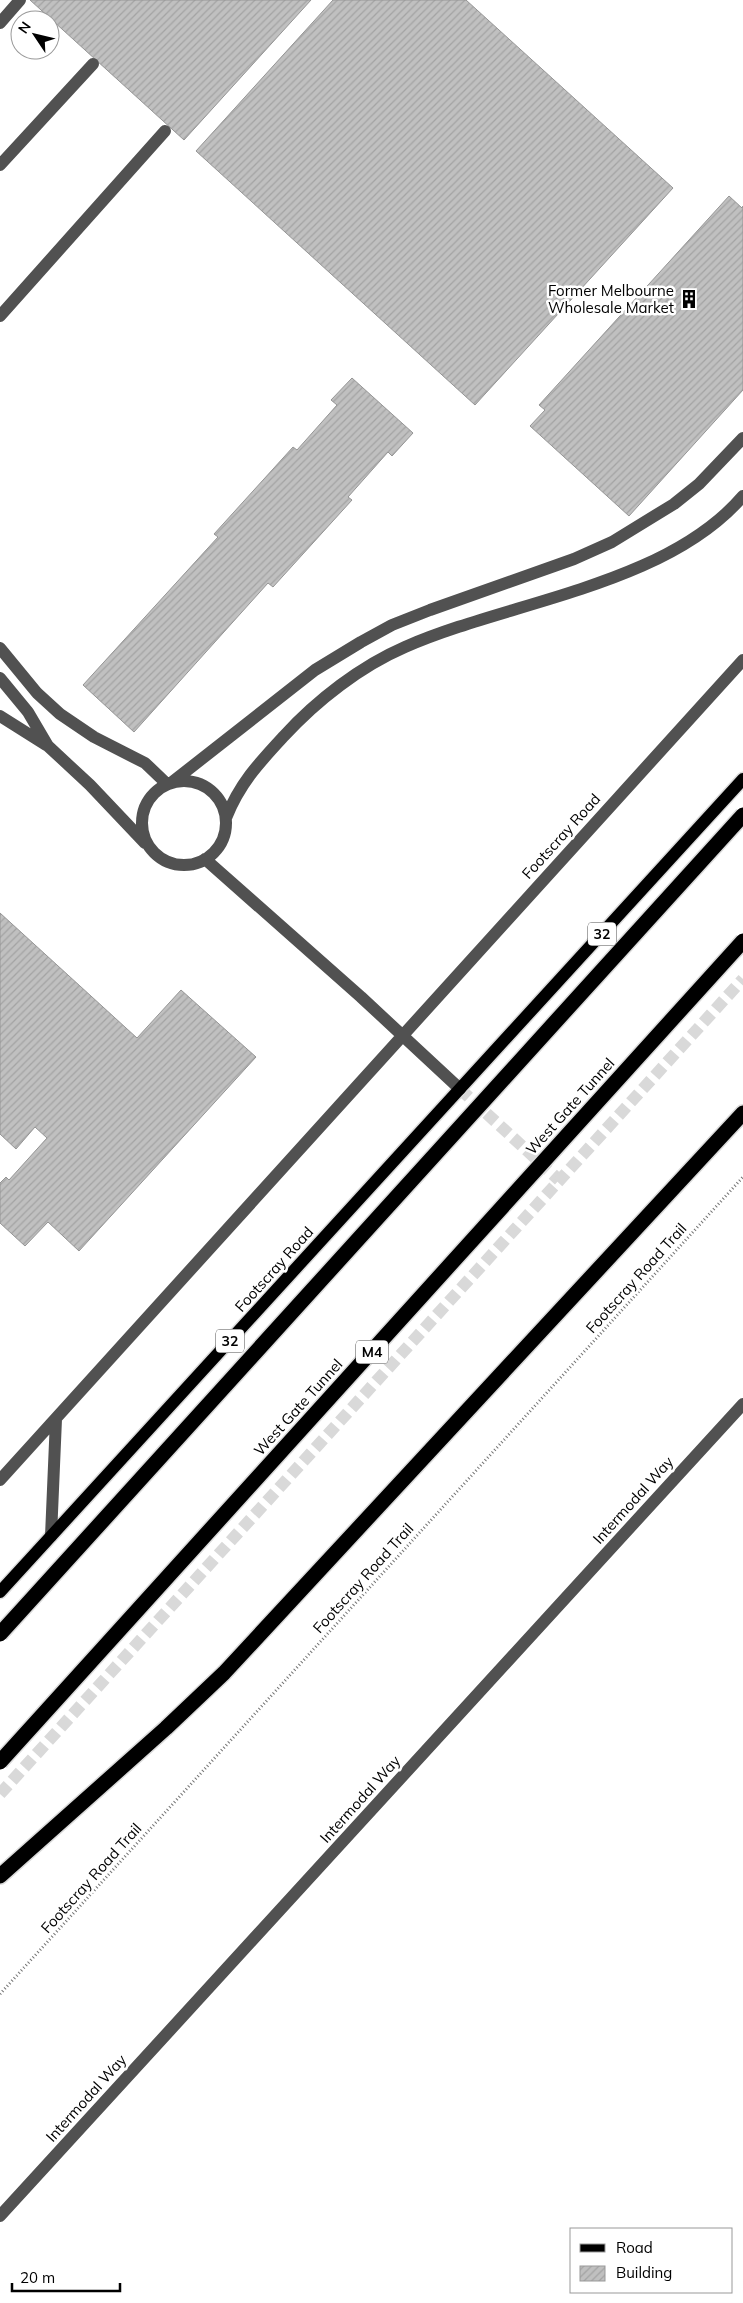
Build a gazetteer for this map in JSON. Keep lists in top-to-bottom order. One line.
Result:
{"streets":{"highway":["West Gate Tunnel","M4"],"main road":["Footscray Road","32"],"street":["Intermodal Way"],"path":["Footscray Road Trail"]},"places":{"building":["Former Melbourne Wholesale Market"]},"legend":["Road","Building"],"scale_bar":"20 m","north":"top left"}
